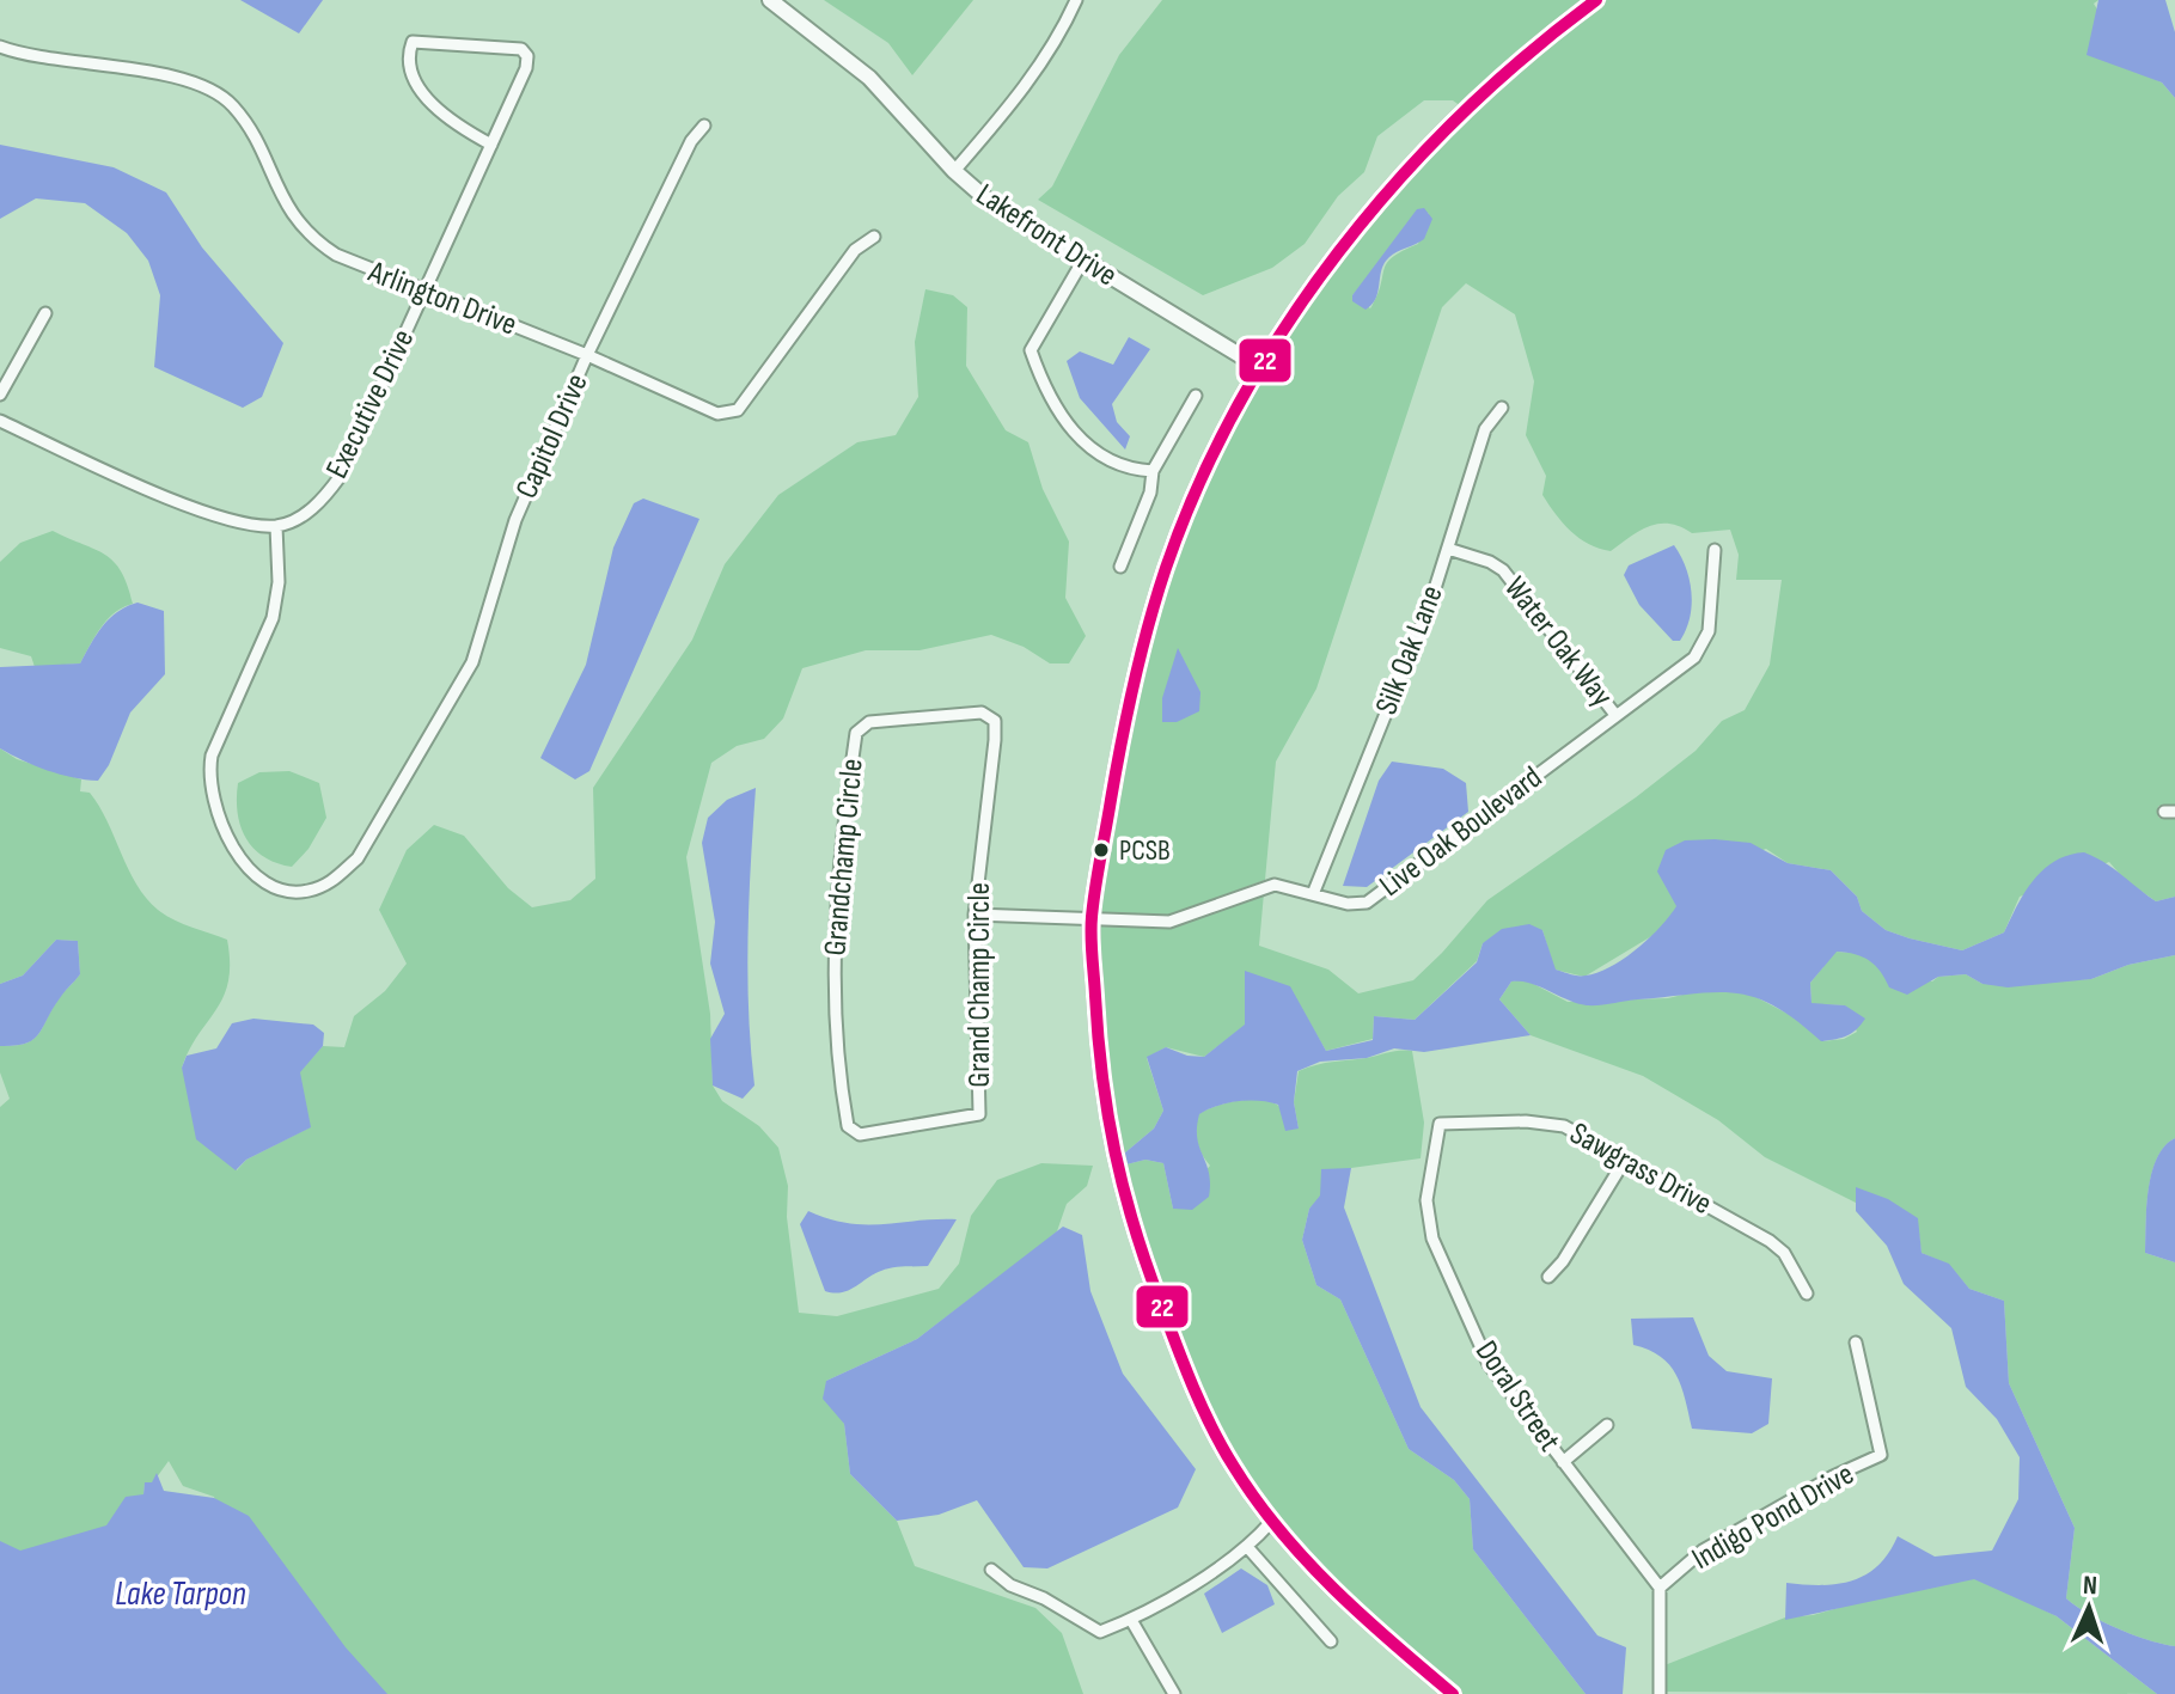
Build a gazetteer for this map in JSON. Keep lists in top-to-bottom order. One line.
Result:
{"streets":{"street":["Lakefront Drive","Arlington Drive","Executive Drive","Capitol Drive","Water Oak Way","Silk Oak Lane","Live Oak Boulevard","Grandchamp Circle","Grand Champ Circle","Sawgrass Drive","Doral Street","Indigo Pond Drive"]},"crossings":[["Arlington Drive","Executive Drive"],["Arlington Drive","Capitol Drive"],["Executive Drive","Capitol Drive"],["Water Oak Way","Silk Oak Lane"],["Water Oak Way","Live Oak Boulevard"],["Silk Oak Lane","Live Oak Boulevard"],["Live Oak Boulevard","Grand Champ Circle"],["Grandchamp Circle","Grand Champ Circle"],["Sawgrass Drive","Doral Street"],["Doral Street","Indigo Pond Drive"]],"water":["Lake Tarpon"],"places":["PCSB"],"lines":["transit line 22"],"north":"top"}
